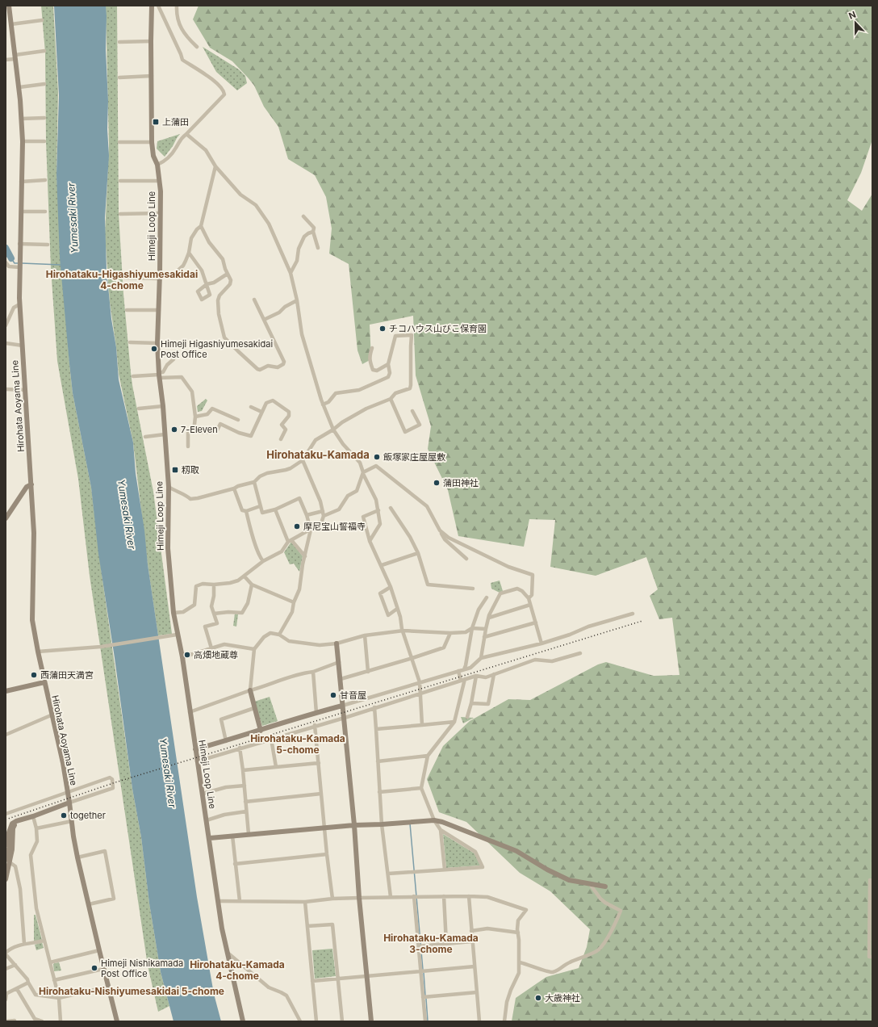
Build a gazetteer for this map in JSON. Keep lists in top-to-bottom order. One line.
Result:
{"streets":{"main road":["Himeji Loop Line","Hirohata Aoyama Line"]},"districts":["Hirohataku-Higashiyumesakidai 4-chome","Hirohataku-Kamada","Hirohataku-Kamada 5-chome","Hirohataku-Kamada 3-chome","Hirohataku-Kamada 4-chome","Hirohataku-Nishiyumesakidai 5-chome"],"water":["Yumesaki River"],"places":{"transit":["上蒲田","籾取"],"other":["チコハウス山びこ保育園","Himeji Higashiyumesakidai Post Office","7-Eleven","飯塚家庄屋屋敷","蒲田神社","摩尼宝山誓福寺","高畑地蔵尊","西蒲田天満宮","甘音屋","together","Himeji Nishikamada Post Office","大歳神社"]},"north":"top"}
